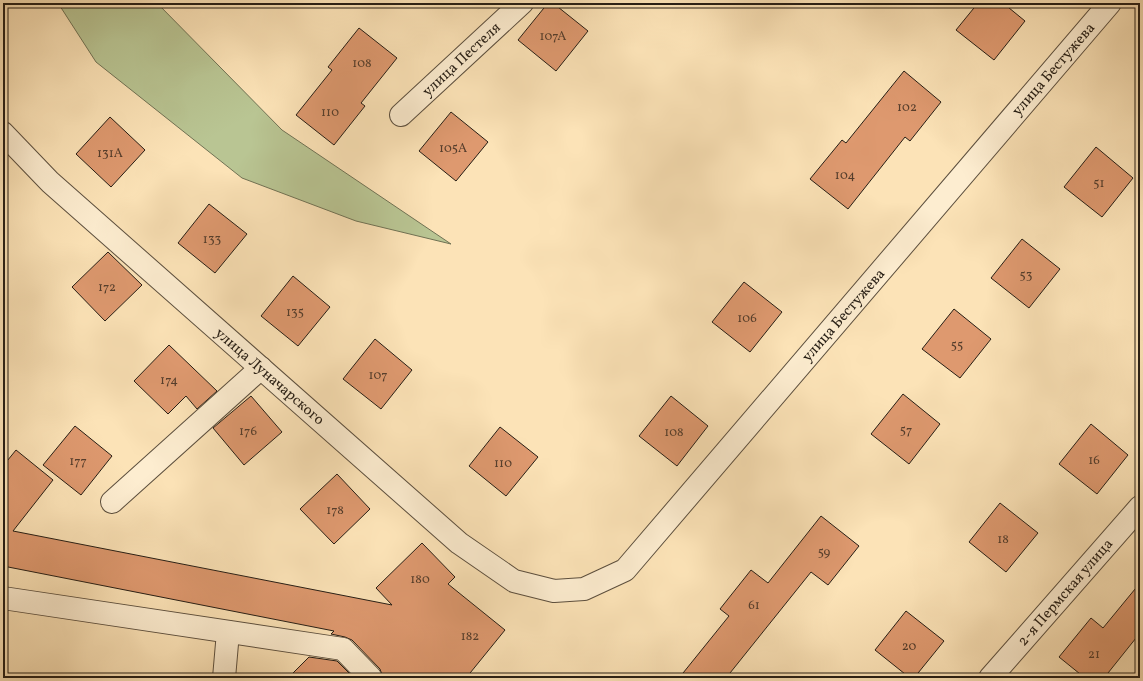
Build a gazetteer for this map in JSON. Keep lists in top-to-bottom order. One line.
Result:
{"streets":{"street":["улица Пестеля","улица Бестужева","улица Луначарского","2-я Пермская улица"]},"crossings":[["улица Бестужева","улица Луначарского"]],"house_numbers":["107А","108","102","110","105А","131А","104","51","133","53","172","135","106","55","107","174","57","176","108","16","177","110","178","18","59","180","61","182","20","21"]}
